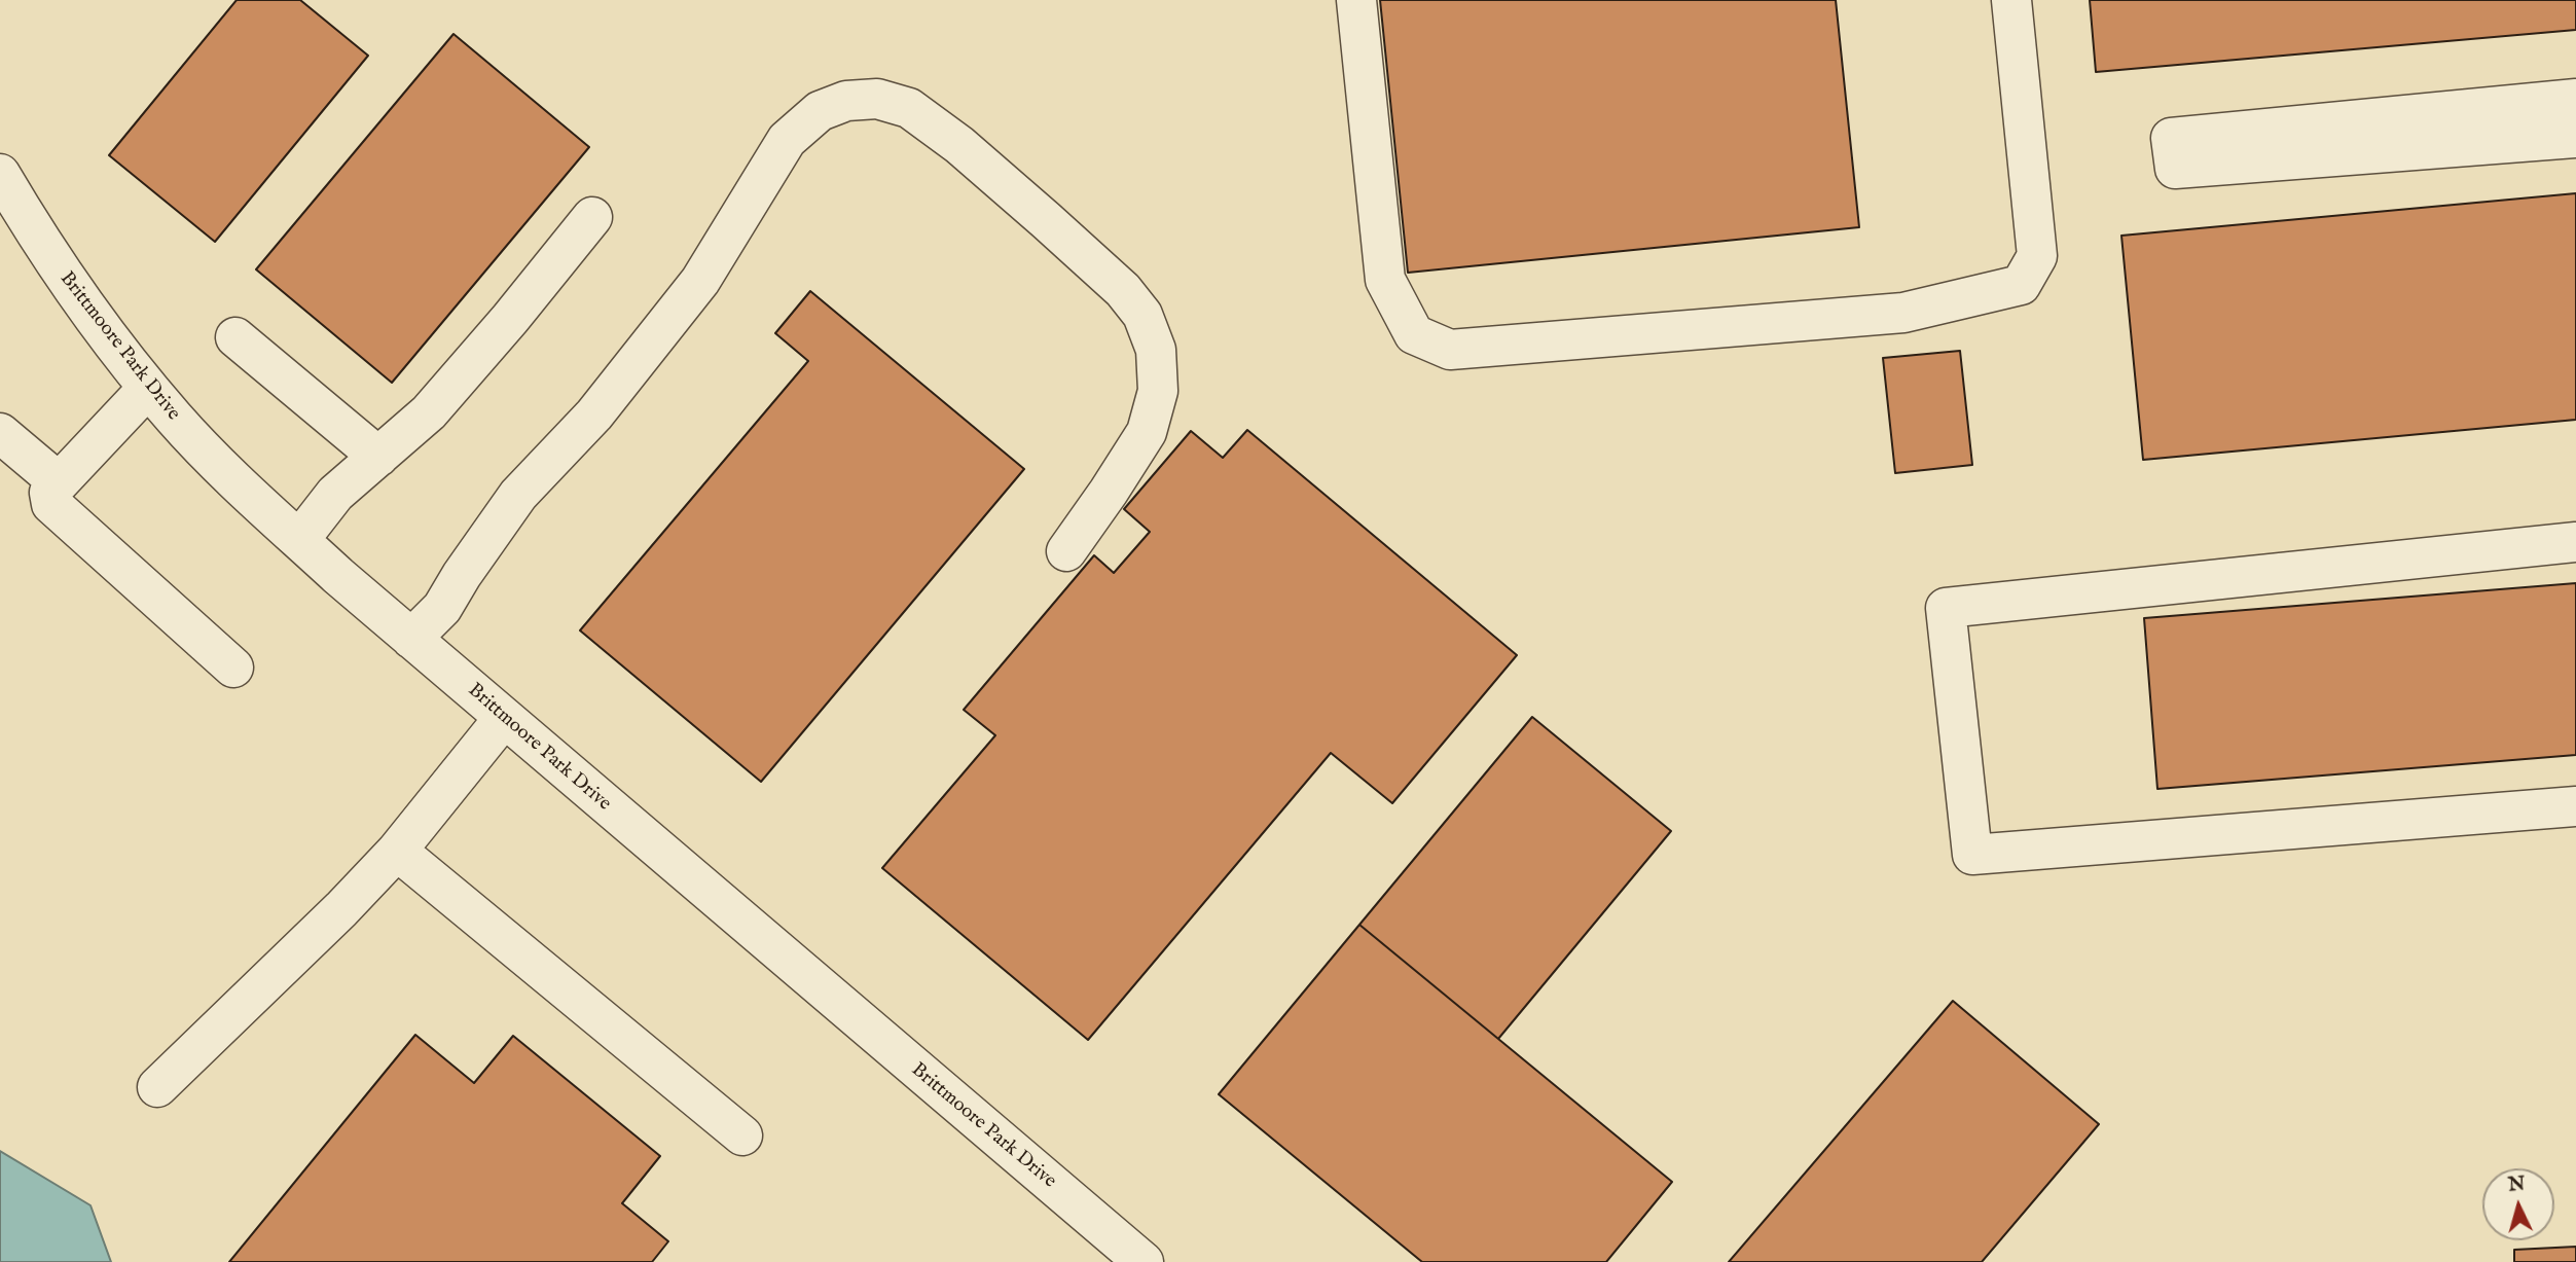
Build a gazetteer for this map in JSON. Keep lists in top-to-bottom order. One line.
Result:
{"streets":{"street":["Brittmoore Park Drive"]},"north":"top"}
